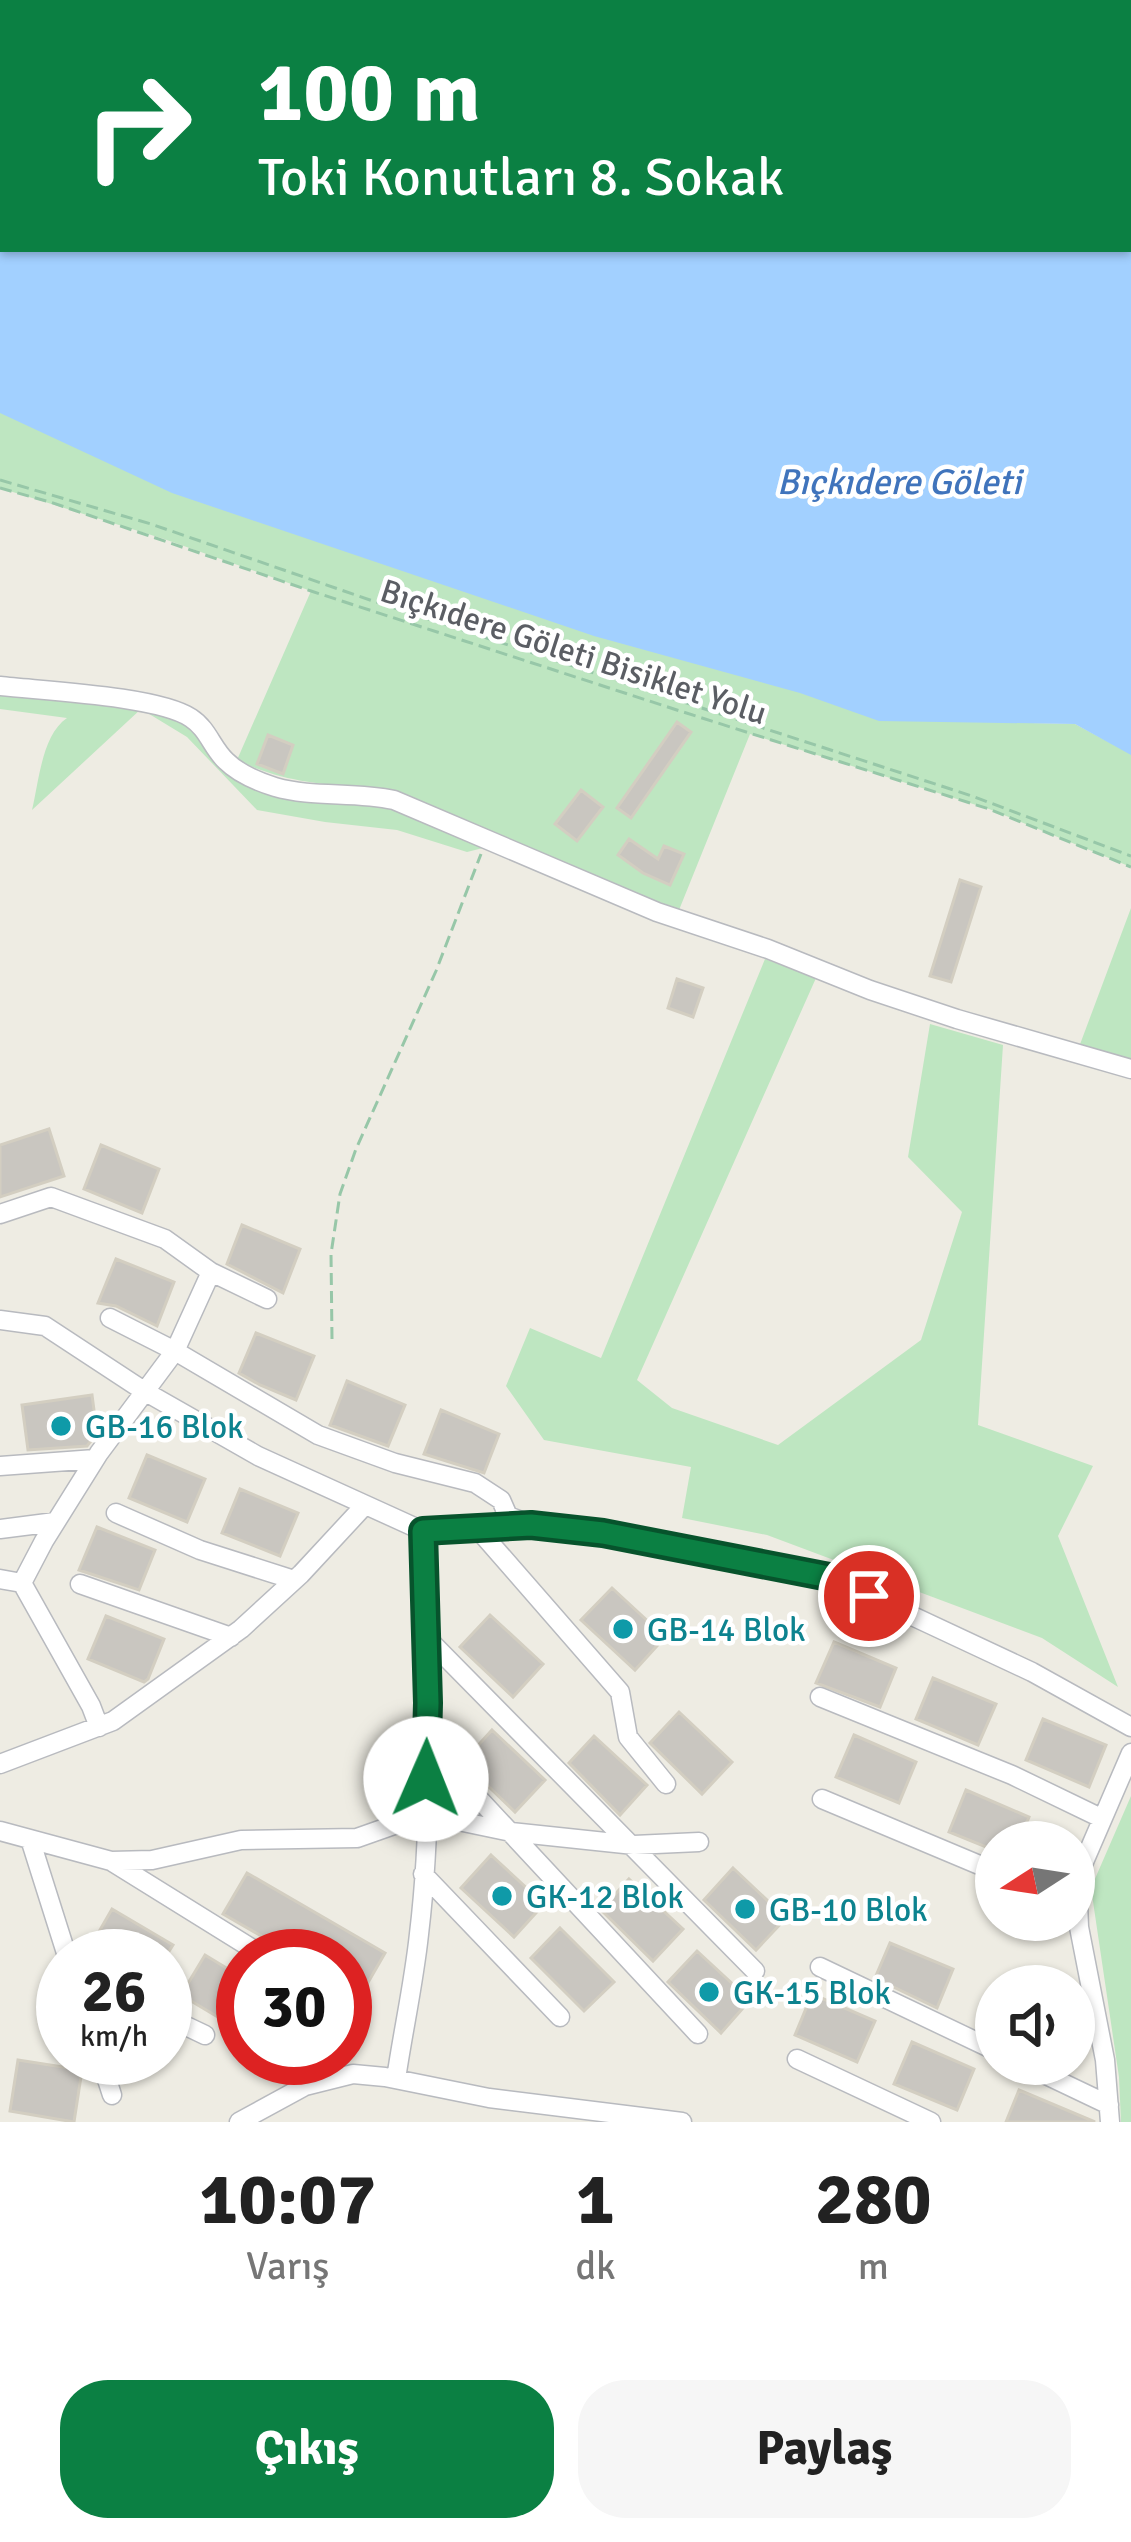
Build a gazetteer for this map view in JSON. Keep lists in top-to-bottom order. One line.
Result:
{"streets":{"path":["Bıçkıdere Göleti Bisiklet Yolu"]},"water":["Bıçkıdere Göleti"],"places":["GB-16 Blok","GB-14 Blok","GK-12 Blok","GB-10 Blok","GK-15 Blok"],"north":"left","page":{"turn":["100 m","Toki Konutları 8. Sokak"],"speed":"26 km/h","limit":"30","eta":["10:07","Varış","1","dk","280","m"],"buttons":["Çıkış","Paylaş"]}}
